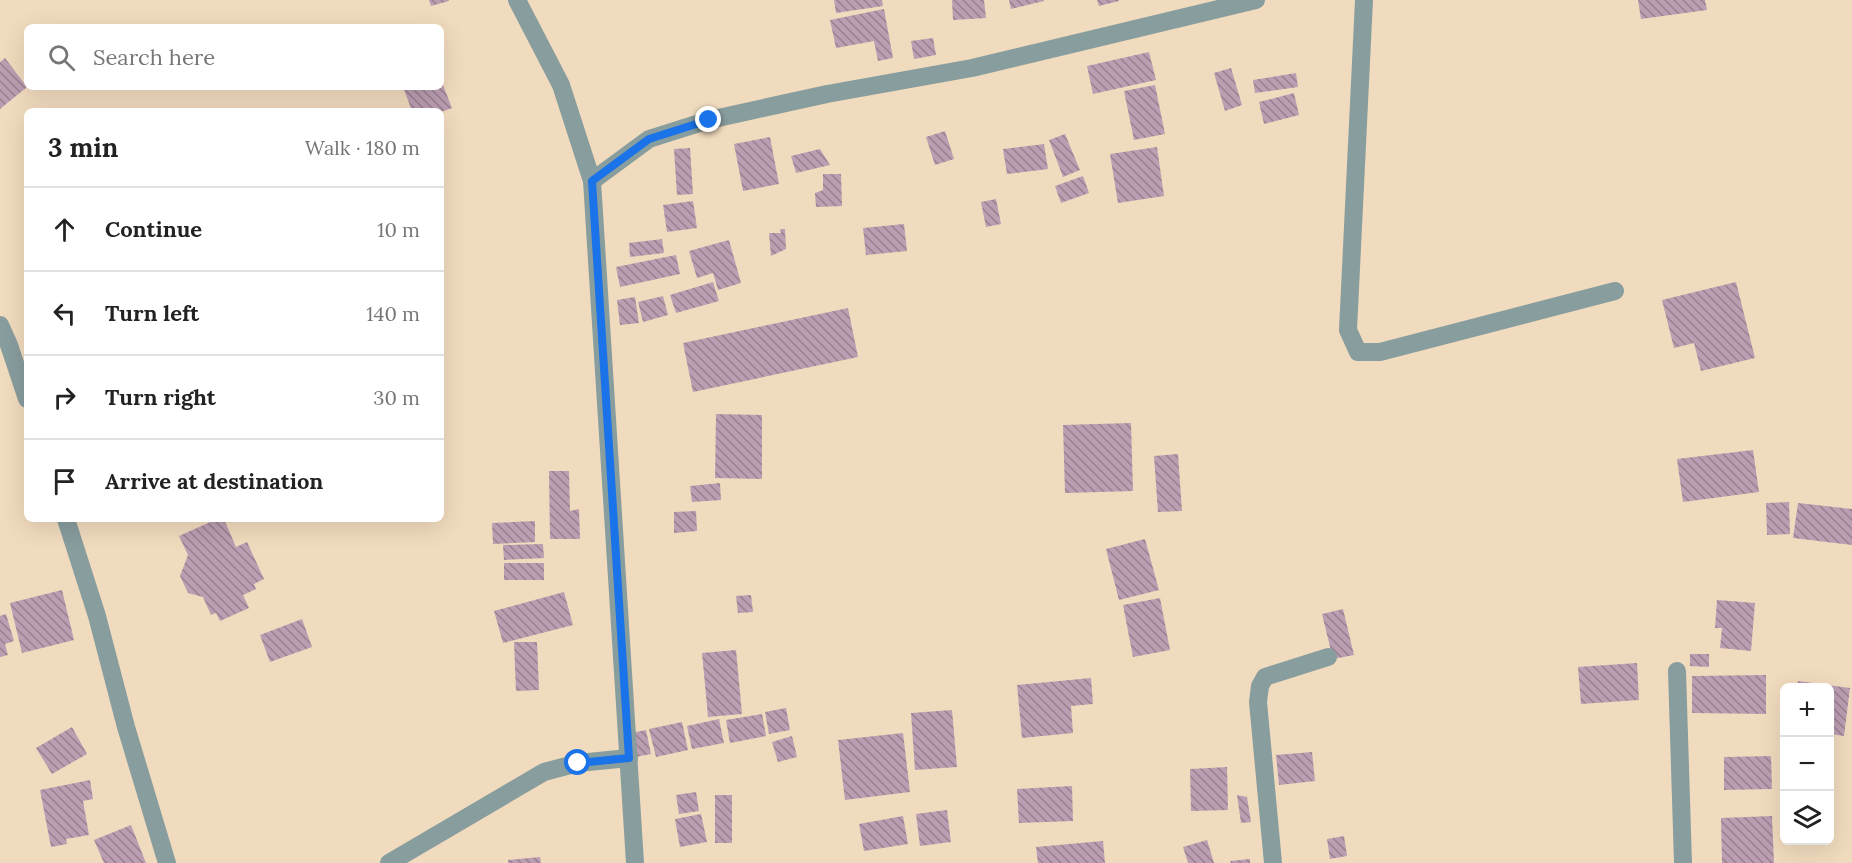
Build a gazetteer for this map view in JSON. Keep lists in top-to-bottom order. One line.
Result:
{"page":{"search":"Search here","heading":["3 min","Walk · 180 m"],"list":[["Continue","10 m"],["Turn left","140 m"],["Turn right","30 m"],"Arrive at destination"],"map_buttons":["+","−"]}}
